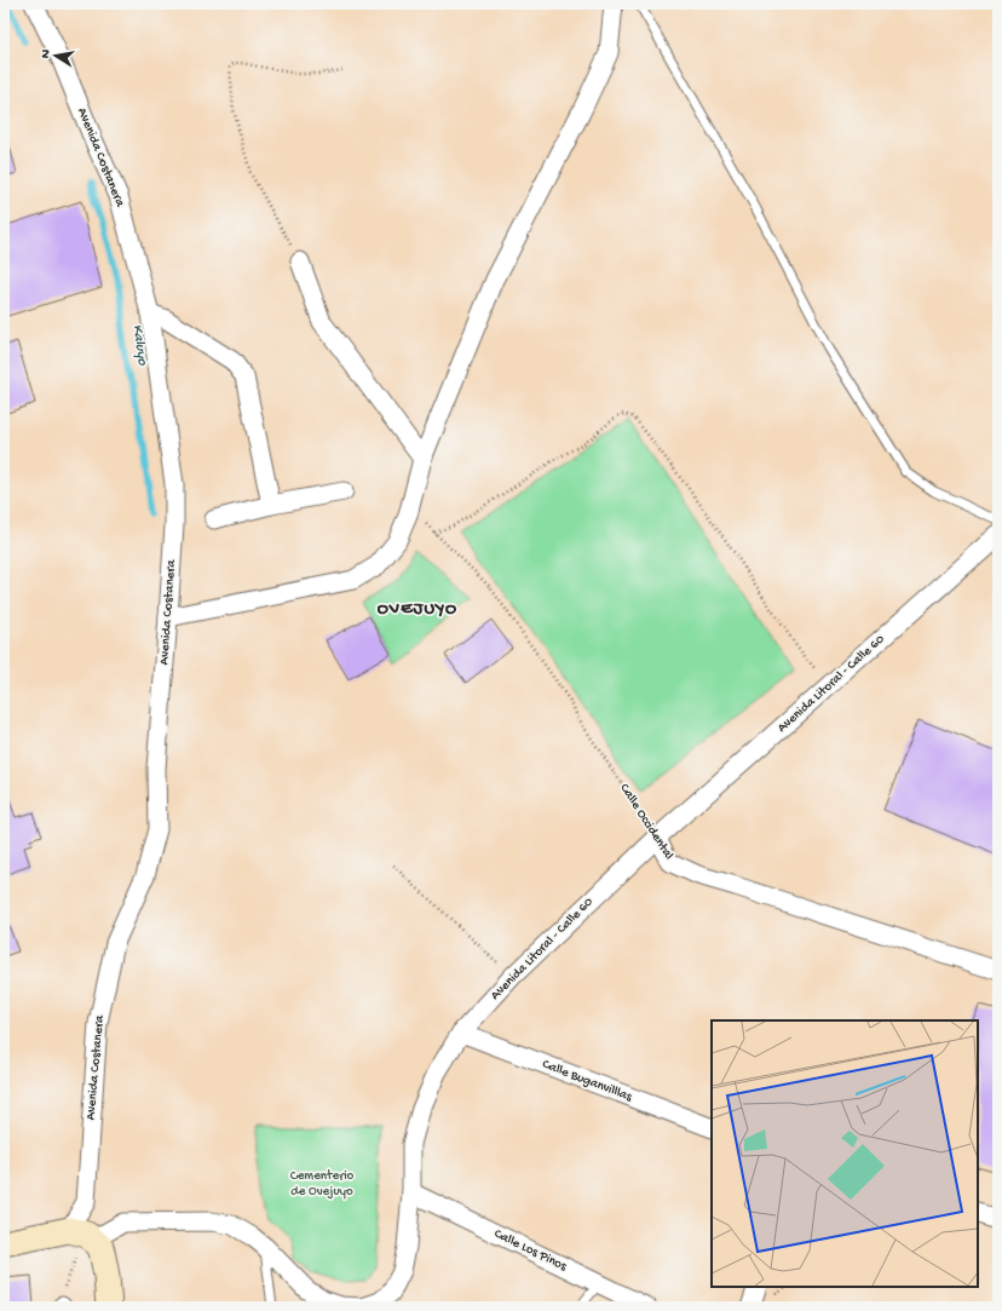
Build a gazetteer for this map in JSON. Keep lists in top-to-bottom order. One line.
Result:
{"streets":{"street":["Avenida Costanera","Avenida Litoral - Calle 60","Calle Occidental","Calle Buganvilllas","Calle Los Pinos"]},"crossings":[["Avenida Litoral - Calle 60","Calle Occidental"],["Avenida Litoral - Calle 60","Calle Buganvilllas"],["Avenida Litoral - Calle 60","Calle Los Pinos"]],"districts":["OVEJUYO"],"water":["Kaluyo"],"parks":["Cementerio de Ovejuyo"],"north":"left"}
